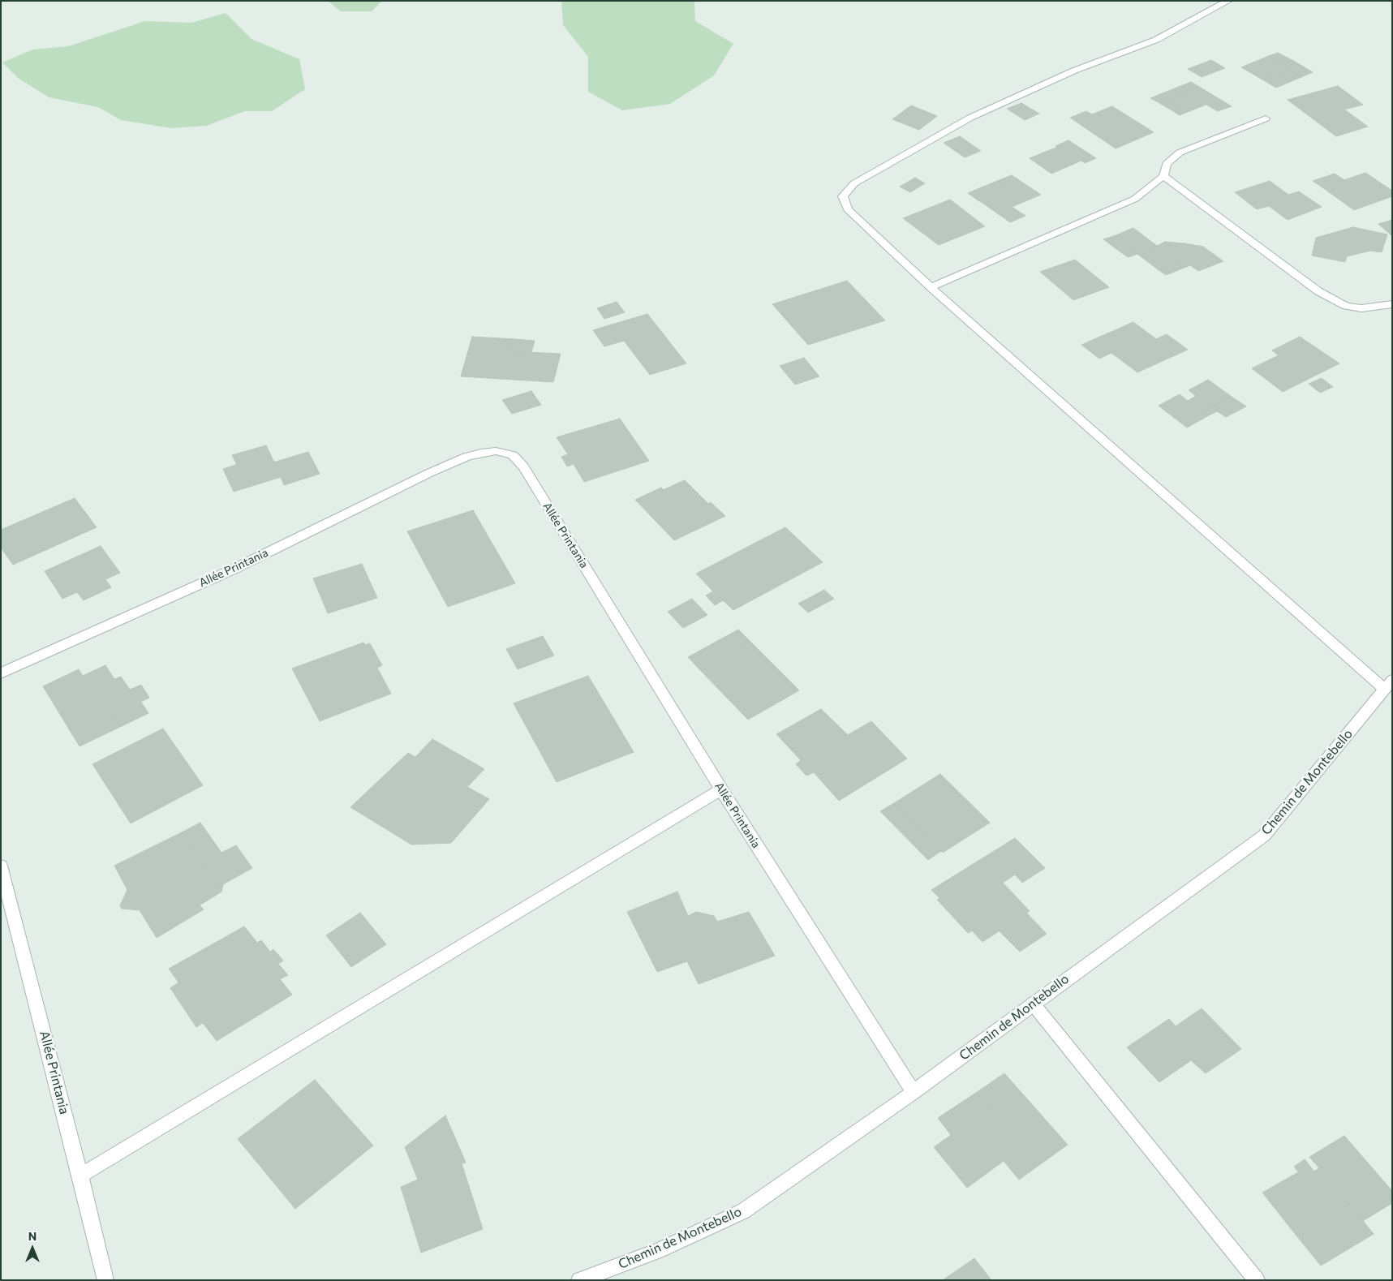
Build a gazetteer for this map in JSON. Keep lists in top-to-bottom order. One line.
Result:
{"streets":{"street":["Allée Printania","Chemin de Montebello"]},"crossings":[["Allée Printania","Chemin de Montebello"]],"north":"top"}
